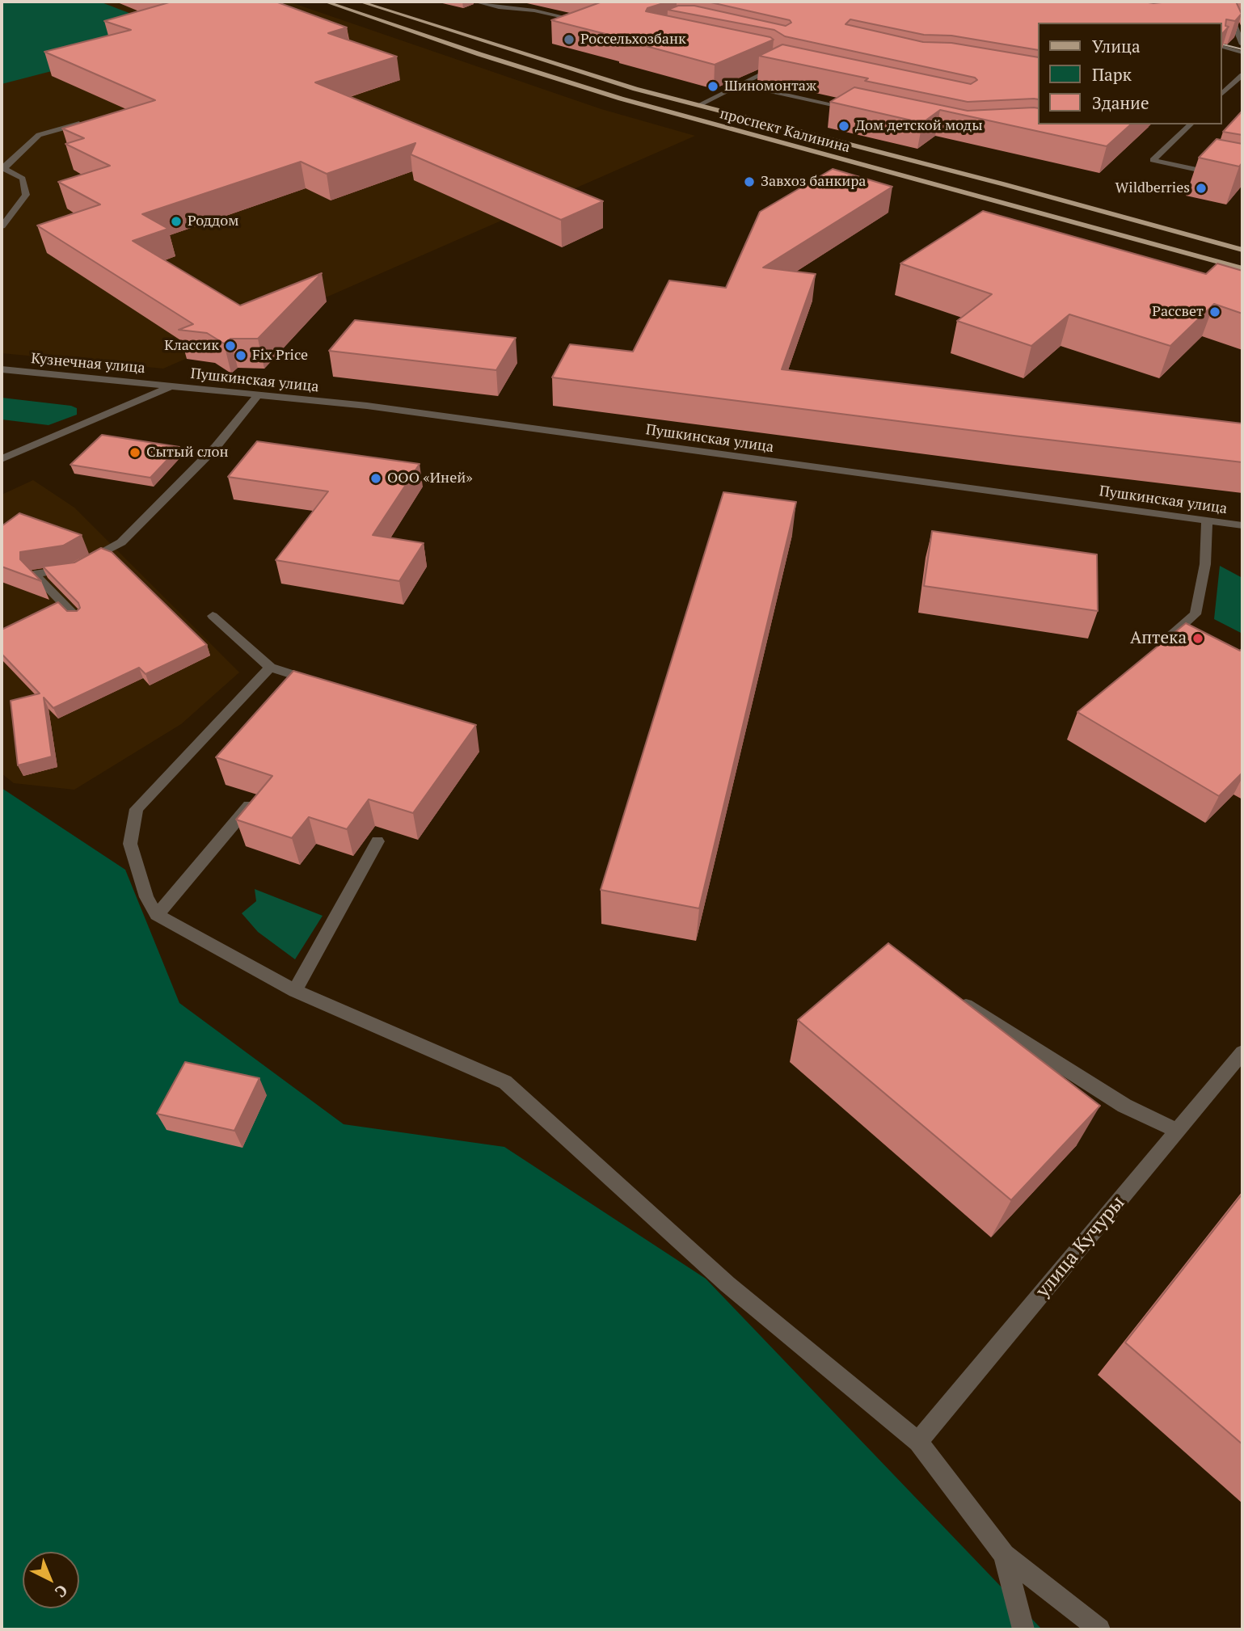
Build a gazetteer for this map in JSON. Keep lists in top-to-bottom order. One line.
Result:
{"streets":{"main road":["проспект Калинина"],"street":["Кузнечная улица","Пушкинская улица","улица Кучуры"]},"crossings":[["Кузнечная улица","Пушкинская улица"]],"places":["Россельхозбанк","Шиномонтаж","Дом детской моды","Завхоз банкира","Wildberries","Роддом","Рассвет","Классик","Fix Price","Сытый слон","ООО «Иней»","Аптека"],"legend":["Улица","Парк","Здание"],"north":"bottom right"}
